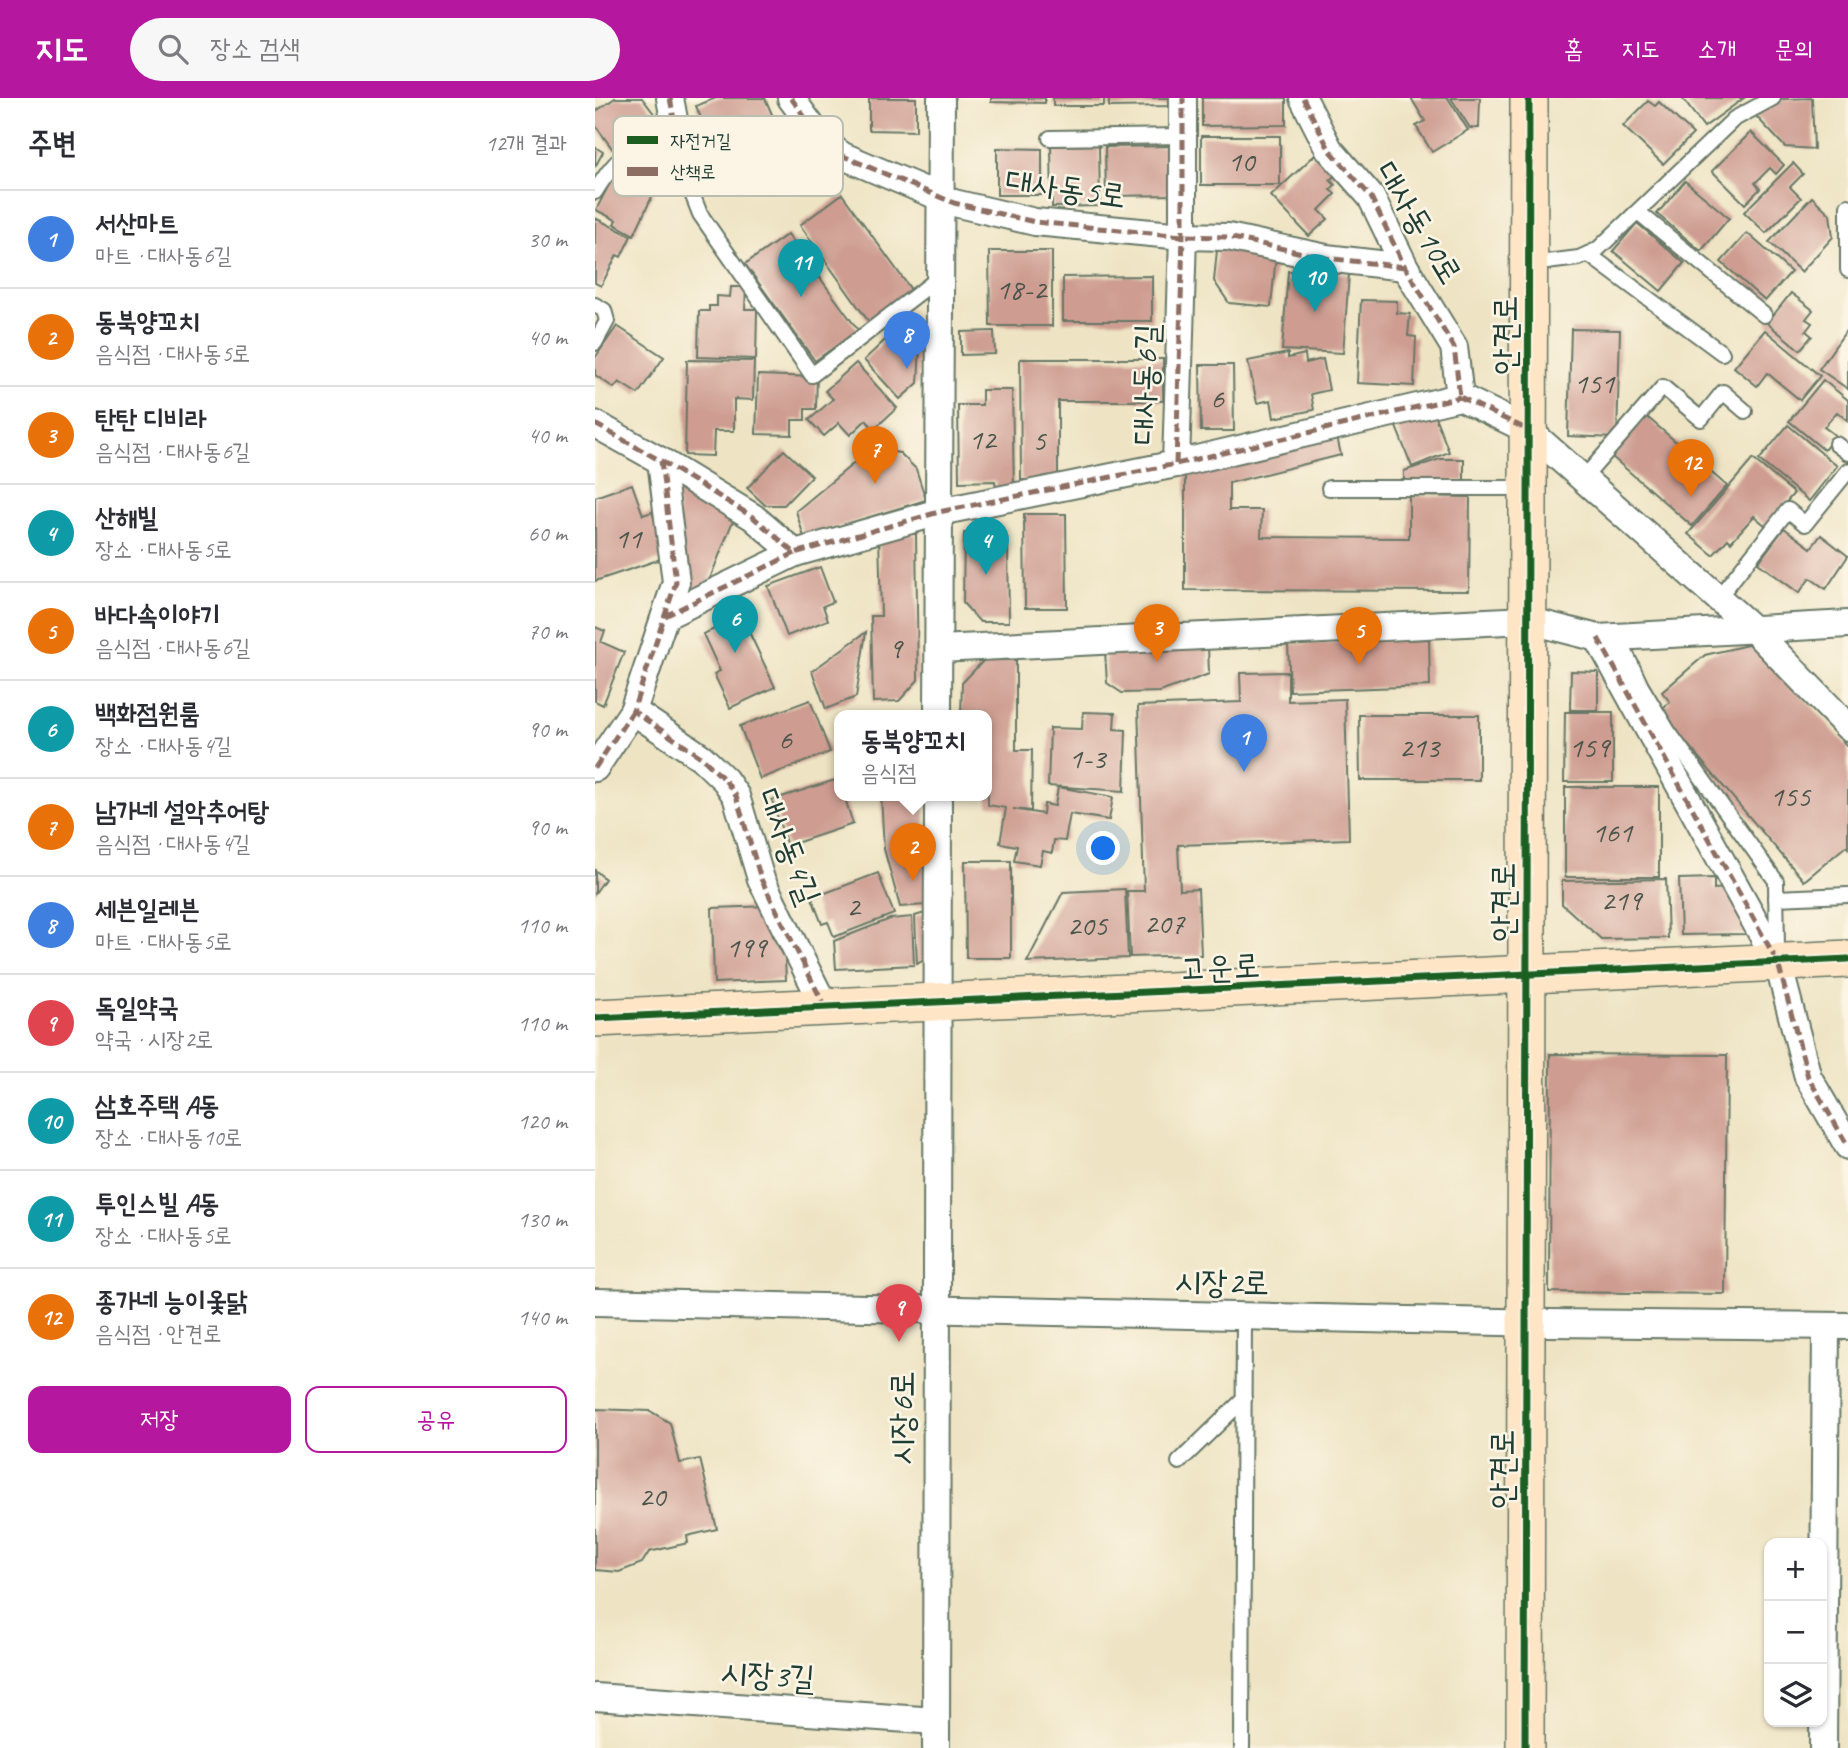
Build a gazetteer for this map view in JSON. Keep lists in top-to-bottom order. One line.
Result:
{"streets":{"street":["대사동5로","대사동10로","안견로","대사동6길","대사동4길","고운로","시장2로","시장6로","시장3길"]},"crossings":[["대사동5로","대사동10로"],["대사동5로","대사동6길"],["대사동10로","대사동6길"],["안견로","고운로"],["안견로","시장2로"],["대사동4길","고운로"],["고운로","시장6로"],["시장2로","시장6로"],["시장6로","시장3길"]],"house_numbers":["10","18-2","151","6","12","5","11","9","6","213","159","1-3","155","161","219","2","207","205","199","20"],"legend":["자전거길","산책로"],"page":{"header":"지도","search":"장소 검색","nav":["홈","지도","소개","문의"],"heading":["주변","12개 결과"],"list":[{"mark":"1","name":"서산마트","note":"마트 · 대사동6길","value":"30 m"},{"mark":"2","name":"동북양꼬치","note":"음식점 · 대사동5로","value":"40 m"},{"mark":"3","name":"탄탄 디비라","note":"음식점 · 대사동6길","value":"40 m"},{"mark":"4","name":"산해빌","note":"장소 · 대사동5로","value":"60 m"},{"mark":"5","name":"바다속이야기","note":"음식점 · 대사동6길","value":"70 m"},{"mark":"6","name":"백화점원룸","note":"장소 · 대사동4길","value":"90 m"},{"mark":"7","name":"남가네 설악추어탕","note":"음식점 · 대사동4길","value":"90 m"},{"mark":"8","name":"세븐일레븐","note":"마트 · 대사동5로","value":"110 m"},{"mark":"9","name":"독일약국","note":"약국 · 시장2로","value":"110 m"},{"mark":"10","name":"삼호주택 A동","note":"장소 · 대사동10로","value":"120 m"},{"mark":"11","name":"투인스빌 A동","note":"장소 · 대사동5로","value":"130 m"},{"mark":"12","name":"종가네 능이옻닭","note":"음식점 · 안견로","value":"140 m"}],"pins":["11","10","8","7","12","4","6","3","5","1","2","9"],"popup":["동북양꼬치","음식점"],"buttons":["저장","공유"],"map_buttons":["+","−"]}}
